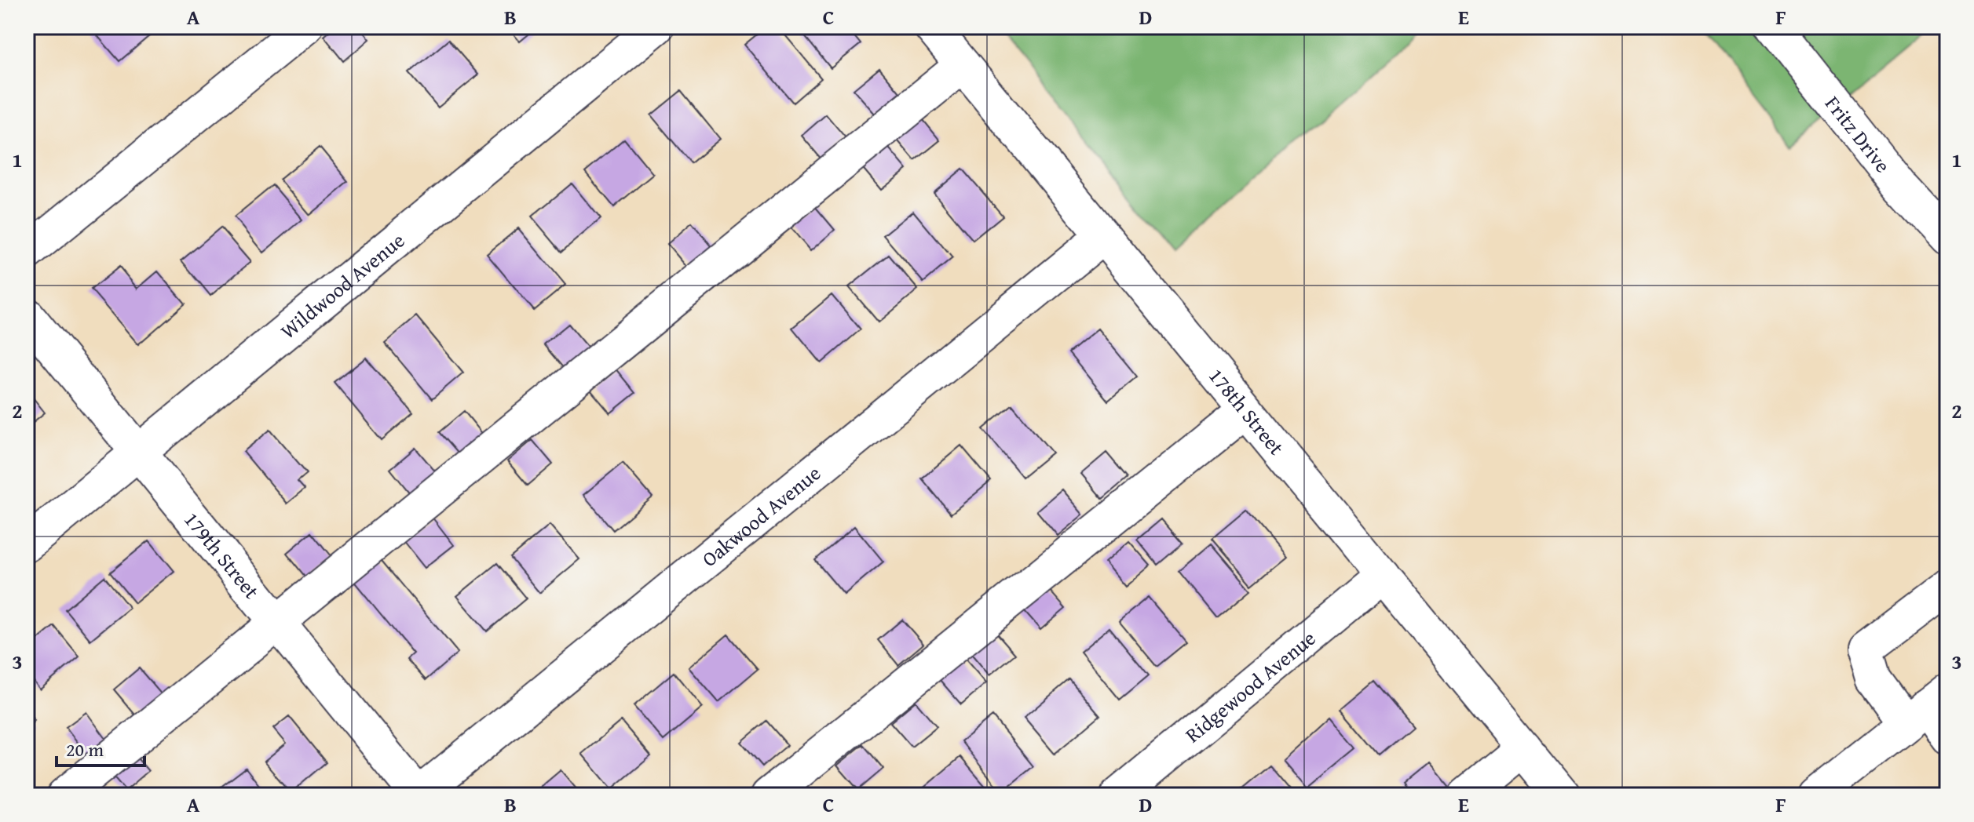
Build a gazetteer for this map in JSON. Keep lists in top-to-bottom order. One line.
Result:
{"streets":{"street":["Fritz Drive","Wildwood Avenue","178th Street","Oakwood Avenue","179th Street","Ridgewood Avenue"]},"crossings":[["Wildwood Avenue","179th Street"],["178th Street","Oakwood Avenue"],["178th Street","Ridgewood Avenue"],["Oakwood Avenue","179th Street"]],"scale_bar":"20 m","grid":{"columns":["A","B","C","D","E","F"],"rows":["1","2","3"]}}
